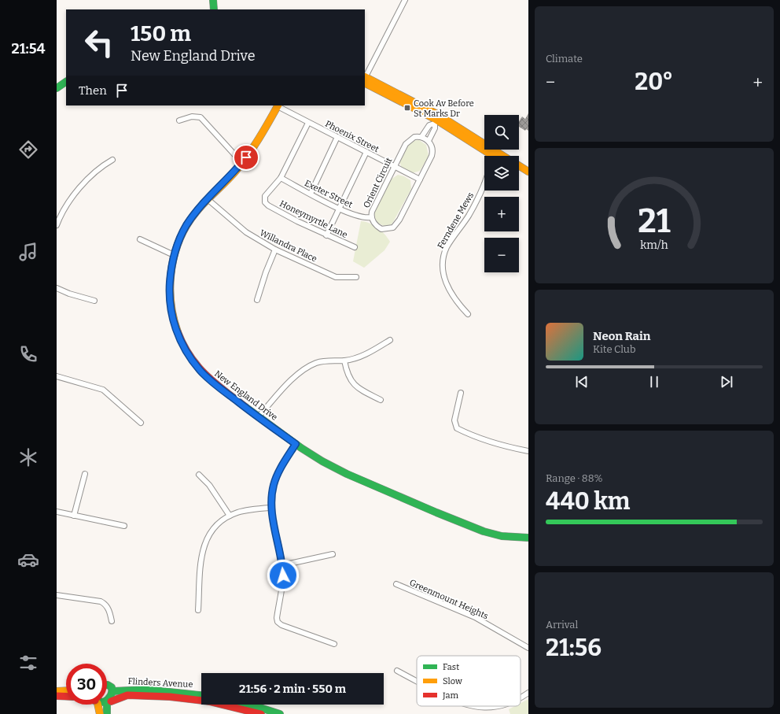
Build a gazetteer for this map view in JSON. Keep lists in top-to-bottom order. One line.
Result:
{"streets":{"street":["Phoenix Street","Orient Circuit","Exeter Street","Honeymyrtle Lane","Ferndene Mews","Willandra Place","New England Drive","Greenmount Heights","Flinders Avenue"]},"crossings":[["Phoenix Street","Orient Circuit"],["Phoenix Street","Honeymyrtle Lane"],["Phoenix Street","New England Drive"],["Orient Circuit","Exeter Street"],["Exeter Street","Honeymyrtle Lane"],["Willandra Place","New England Drive"]],"places":{"transit":["Cook Av Before St Marks Dr"]},"legend":["Fast","Slow","Jam"],"page":{"tabs":"21:54","tile":["Climate",["Range · 88%","440 km"],["Arrival","21:56"]],"turn":["150 m","New England Drive"],"heat":["−","20°","+"],"then":"Then","map_buttons":["+","−"],"song":["Neon Rain","Kite Club"],"limit":"30","trip":"21:56 · 2 min · 550 m","gauge":["21","km/h"]}}
